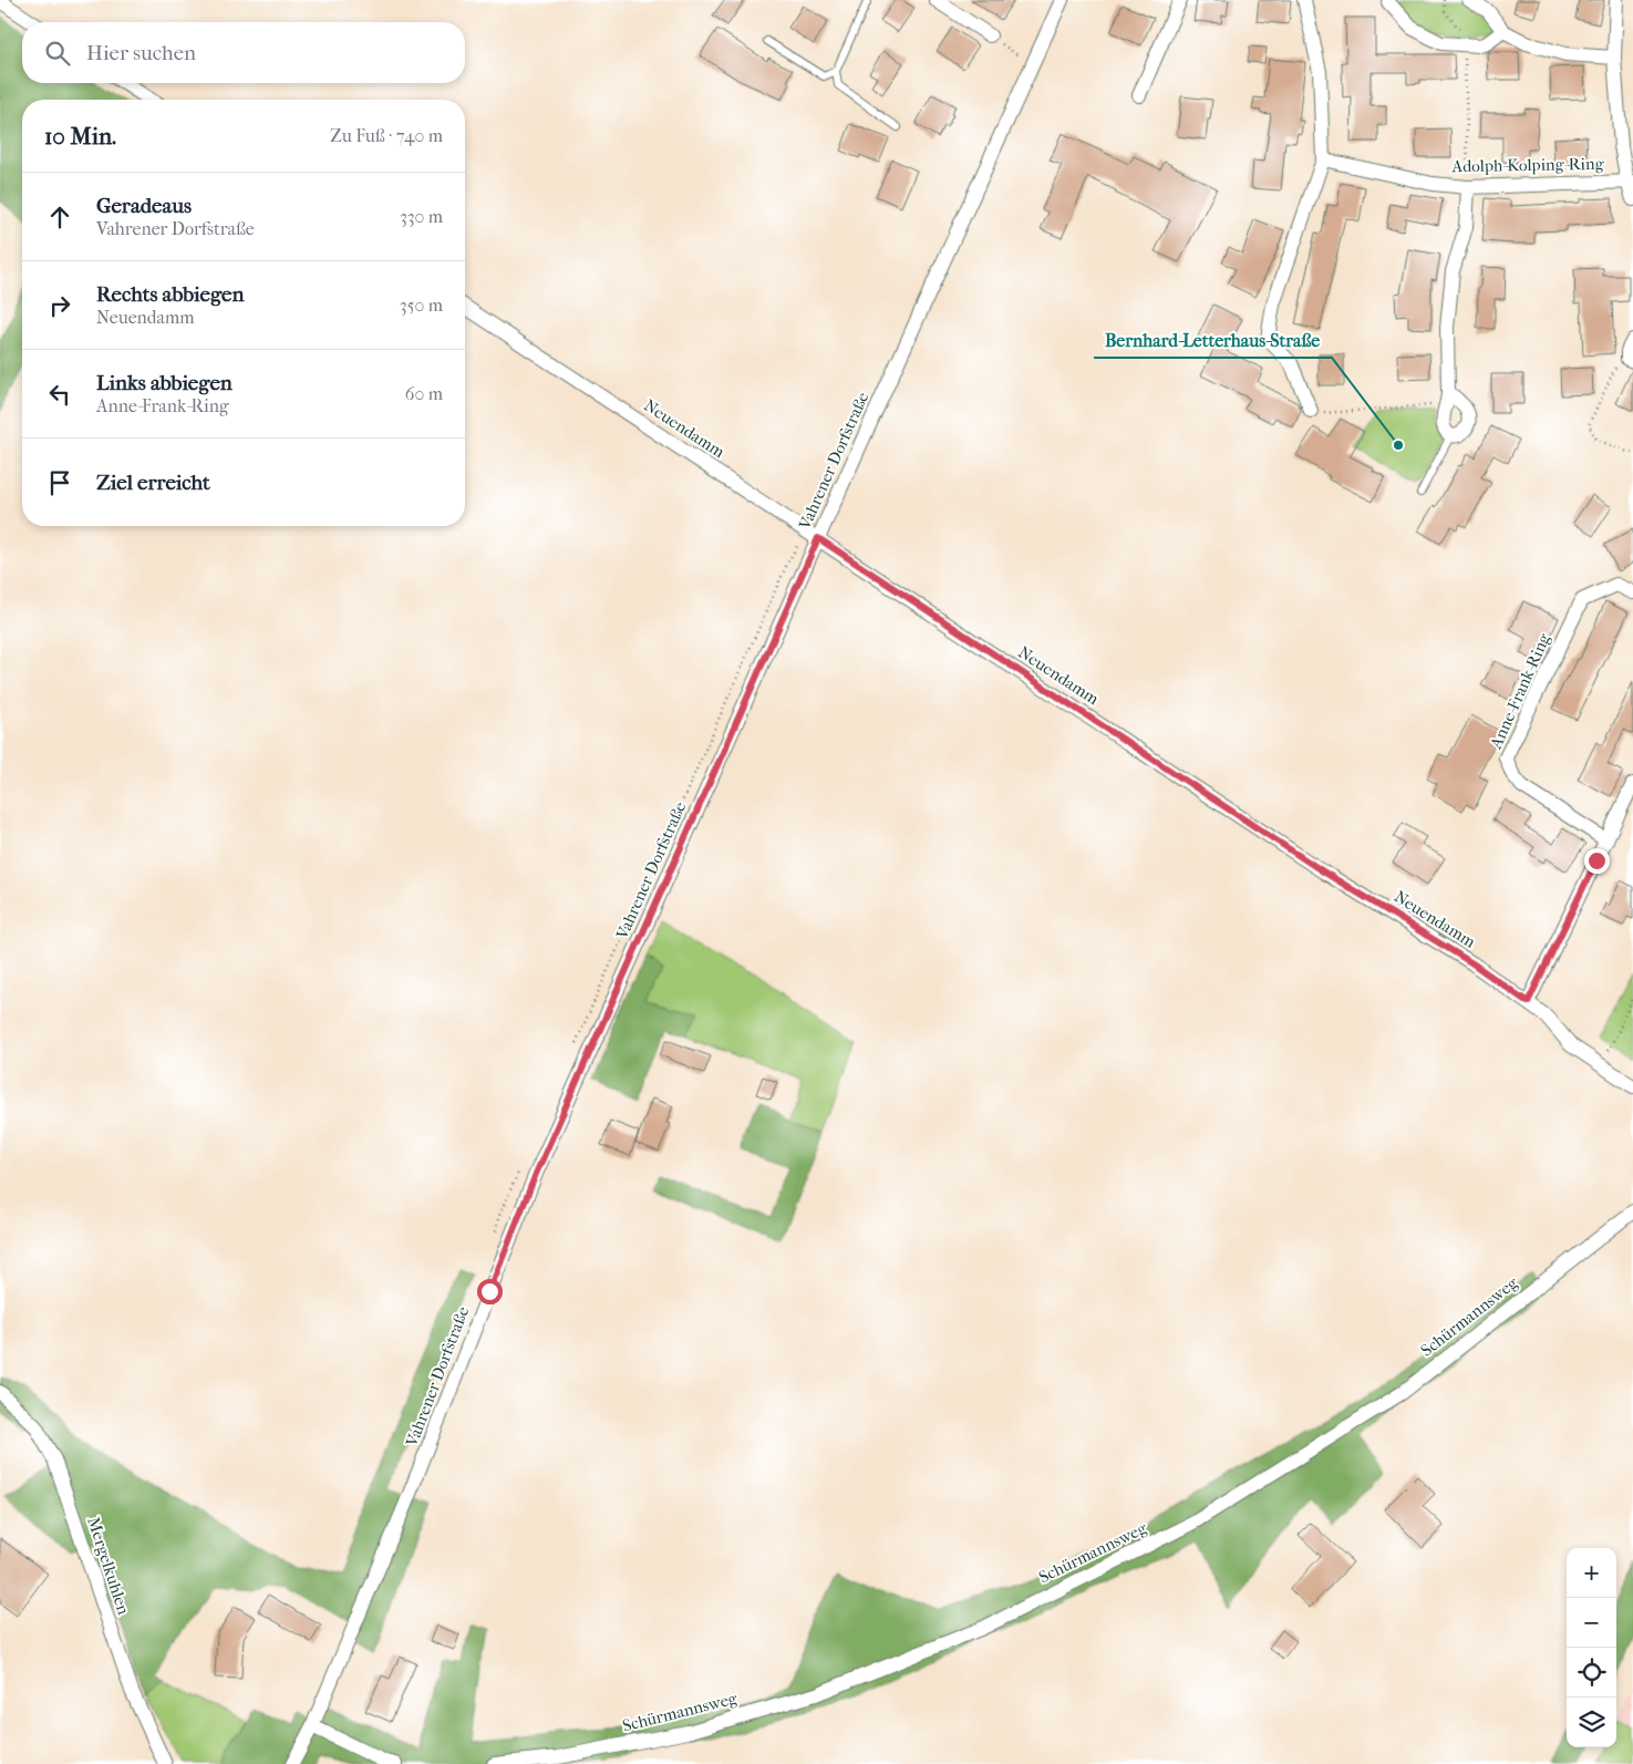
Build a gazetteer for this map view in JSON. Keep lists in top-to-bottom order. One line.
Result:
{"streets":{"street":["Adolph-Kolping-Ring","Neuendamm","Vahrener Dorfstraße","Anne-Frank-Ring","Schürmannsweg","Mergelkuhlen"]},"crossings":[["Neuendamm","Vahrener Dorfstraße"]],"places":["Bernhard-Letterhaus-Straße"],"page":{"search":"Hier suchen","heading":["10 Min.","Zu Fuß · 740 m"],"list":[["Geradeaus","Vahrener Dorfstraße","330 m"],["Rechts abbiegen","Neuendamm","350 m"],["Links abbiegen","Anne-Frank-Ring","60 m"],"Ziel erreicht"],"map_buttons":["+","−"]}}
